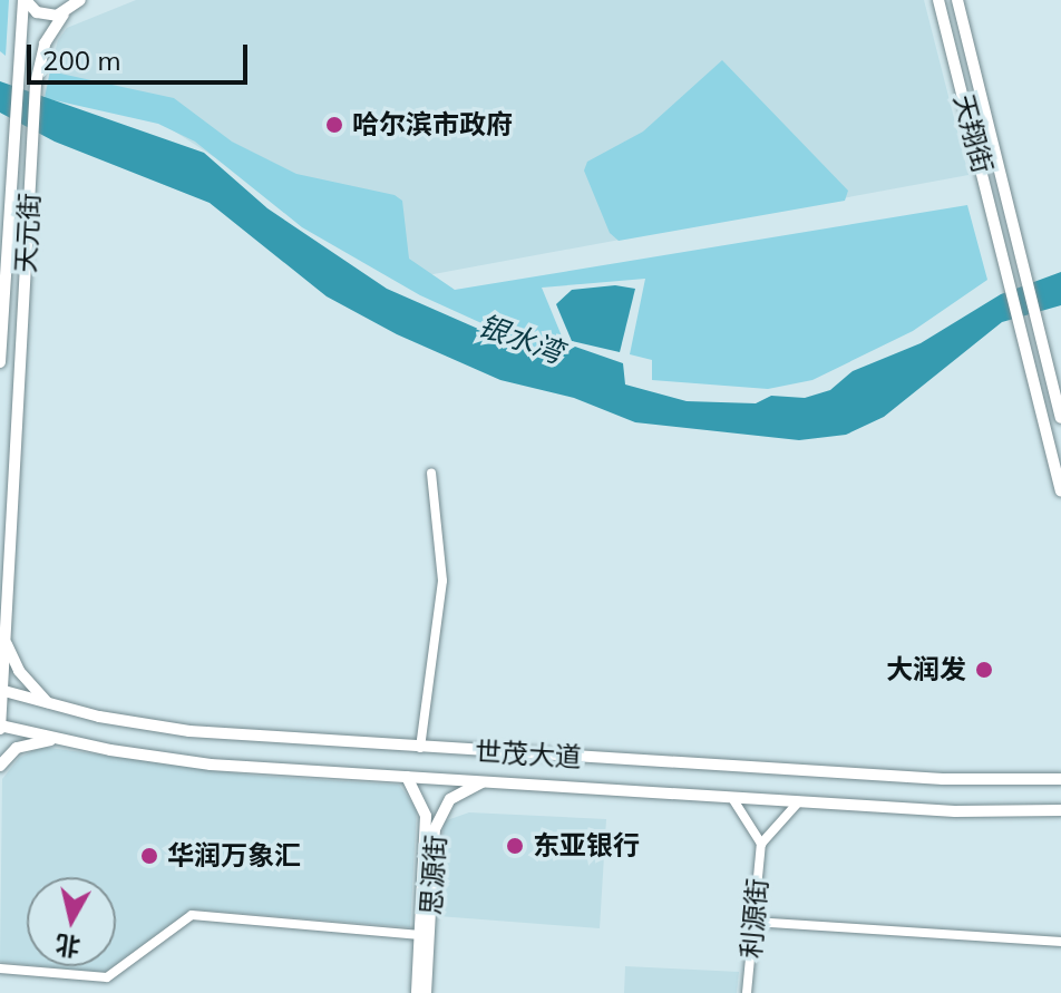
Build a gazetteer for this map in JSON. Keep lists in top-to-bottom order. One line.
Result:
{"streets":{"main road":["天翔街","天元街","世茂大道","思源街"],"street":["利源街"]},"crossings":[["天元街","世茂大道"],["世茂大道","思源街"]],"water":["银水湾"],"places":["哈尔滨市政府","大润发","东亚银行","华润万象汇"],"scale_bar":"200 m","north":"bottom"}
